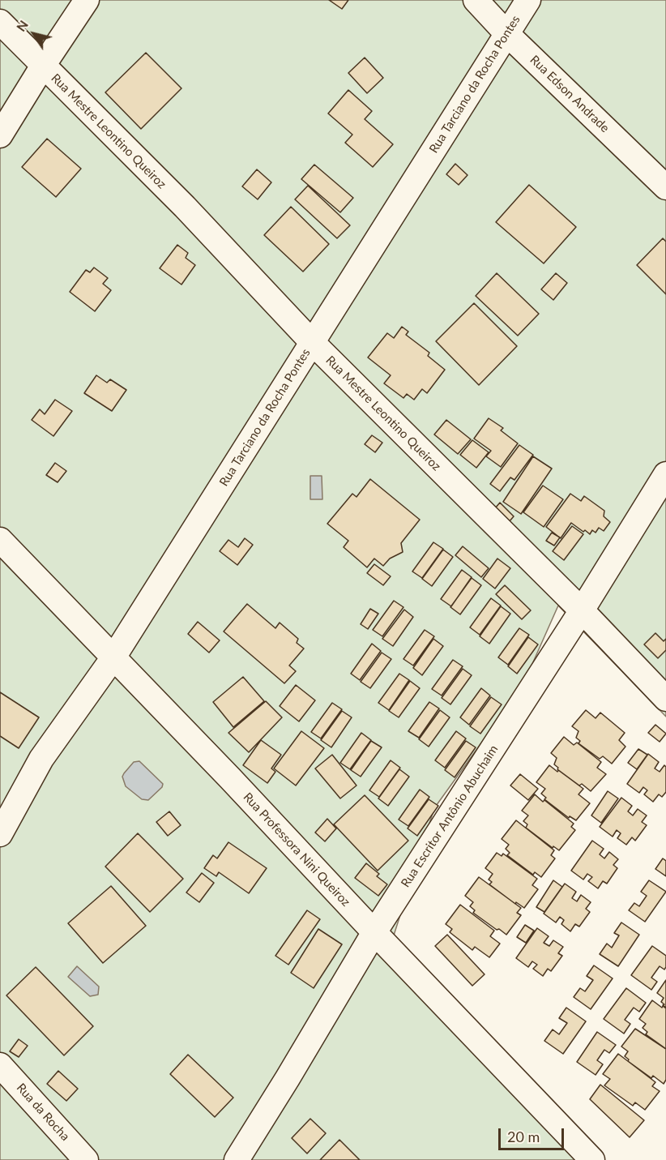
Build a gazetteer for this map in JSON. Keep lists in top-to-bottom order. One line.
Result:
{"streets":{"street":["Rua Tarciano da Rocha Pontes","Rua Edson Andrade","Rua Mestre Leontino Queiroz","Rua Escritor Antônio Abuchaim","Rua Professora Nini Queiroz","Rua da Rocha"]},"crossings":[["Rua Tarciano da Rocha Pontes","Rua Edson Andrade"],["Rua Tarciano da Rocha Pontes","Rua Mestre Leontino Queiroz"],["Rua Tarciano da Rocha Pontes","Rua Professora Nini Queiroz"],["Rua Mestre Leontino Queiroz","Rua Escritor Antônio Abuchaim"],["Rua Escritor Antônio Abuchaim","Rua Professora Nini Queiroz"]],"scale_bar":"20 m","north":"top left"}
